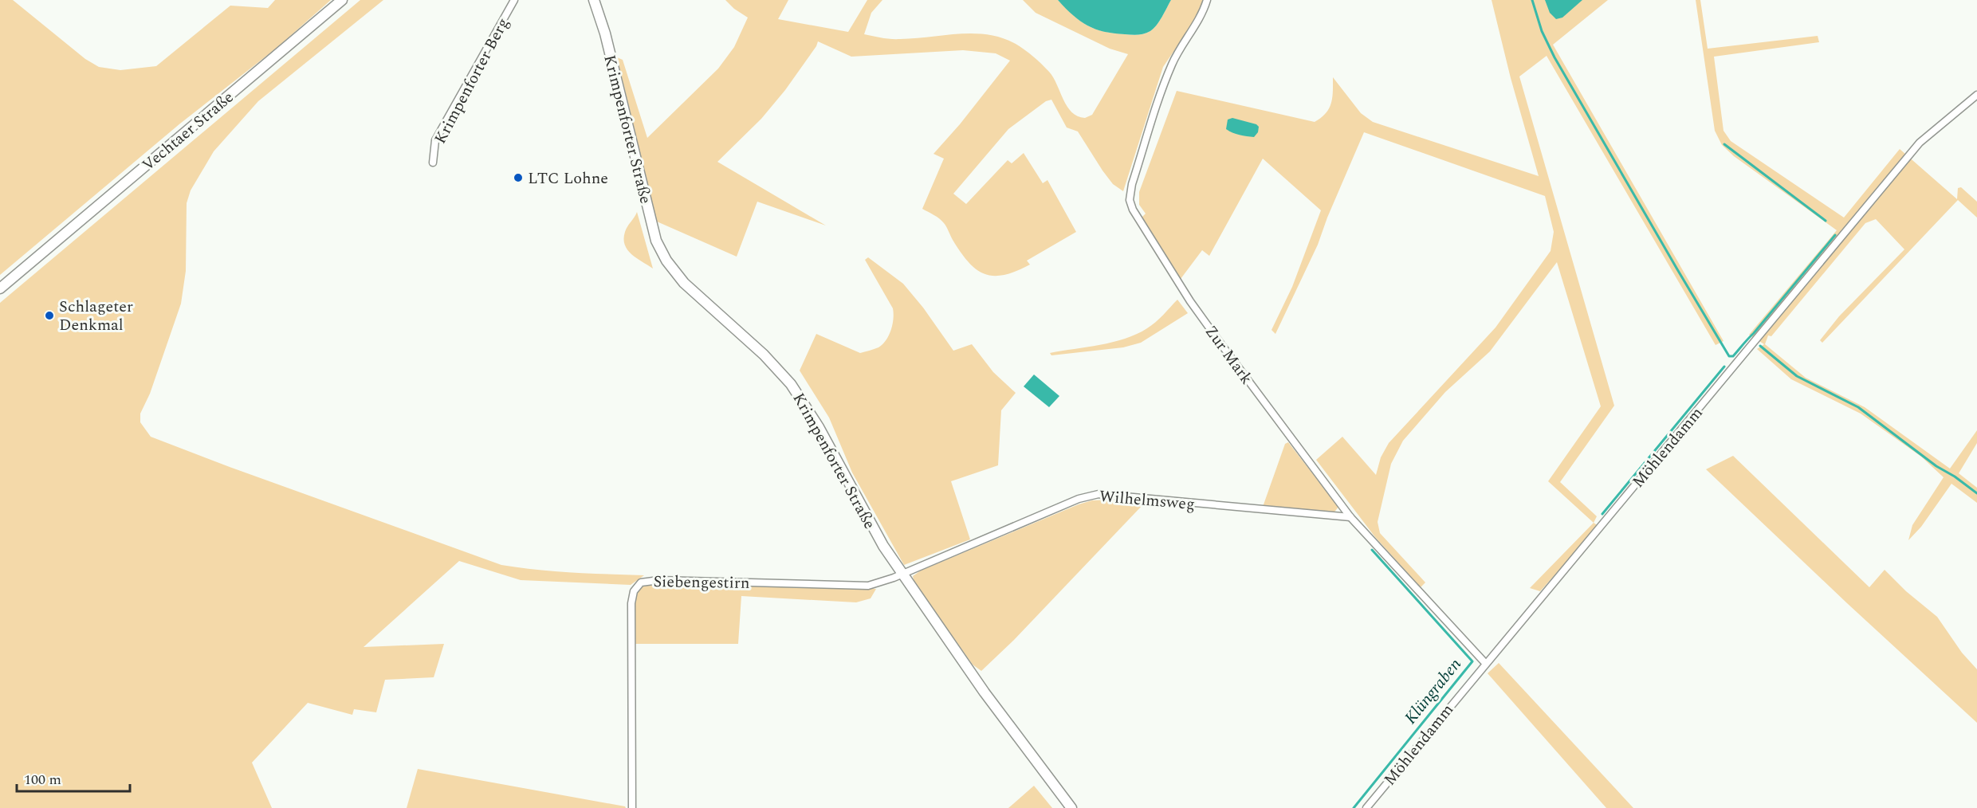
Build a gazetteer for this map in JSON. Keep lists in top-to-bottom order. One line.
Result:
{"streets":{"street":["Krimpenforter Berg","Krimpenforter Straße","Vechtaer Straße","Zur Mark","Möhlendamm","Wilhelmsweg","Siebengestirn"]},"crossings":[["Krimpenforter Straße","Wilhelmsweg"],["Krimpenforter Straße","Siebengestirn"],["Zur Mark","Möhlendamm"],["Zur Mark","Wilhelmsweg"],["Wilhelmsweg","Siebengestirn"]],"water":["Klüngraben"],"places":["LTC Lohne","Schlageter Denkmal"],"scale_bar":"100 m"}
